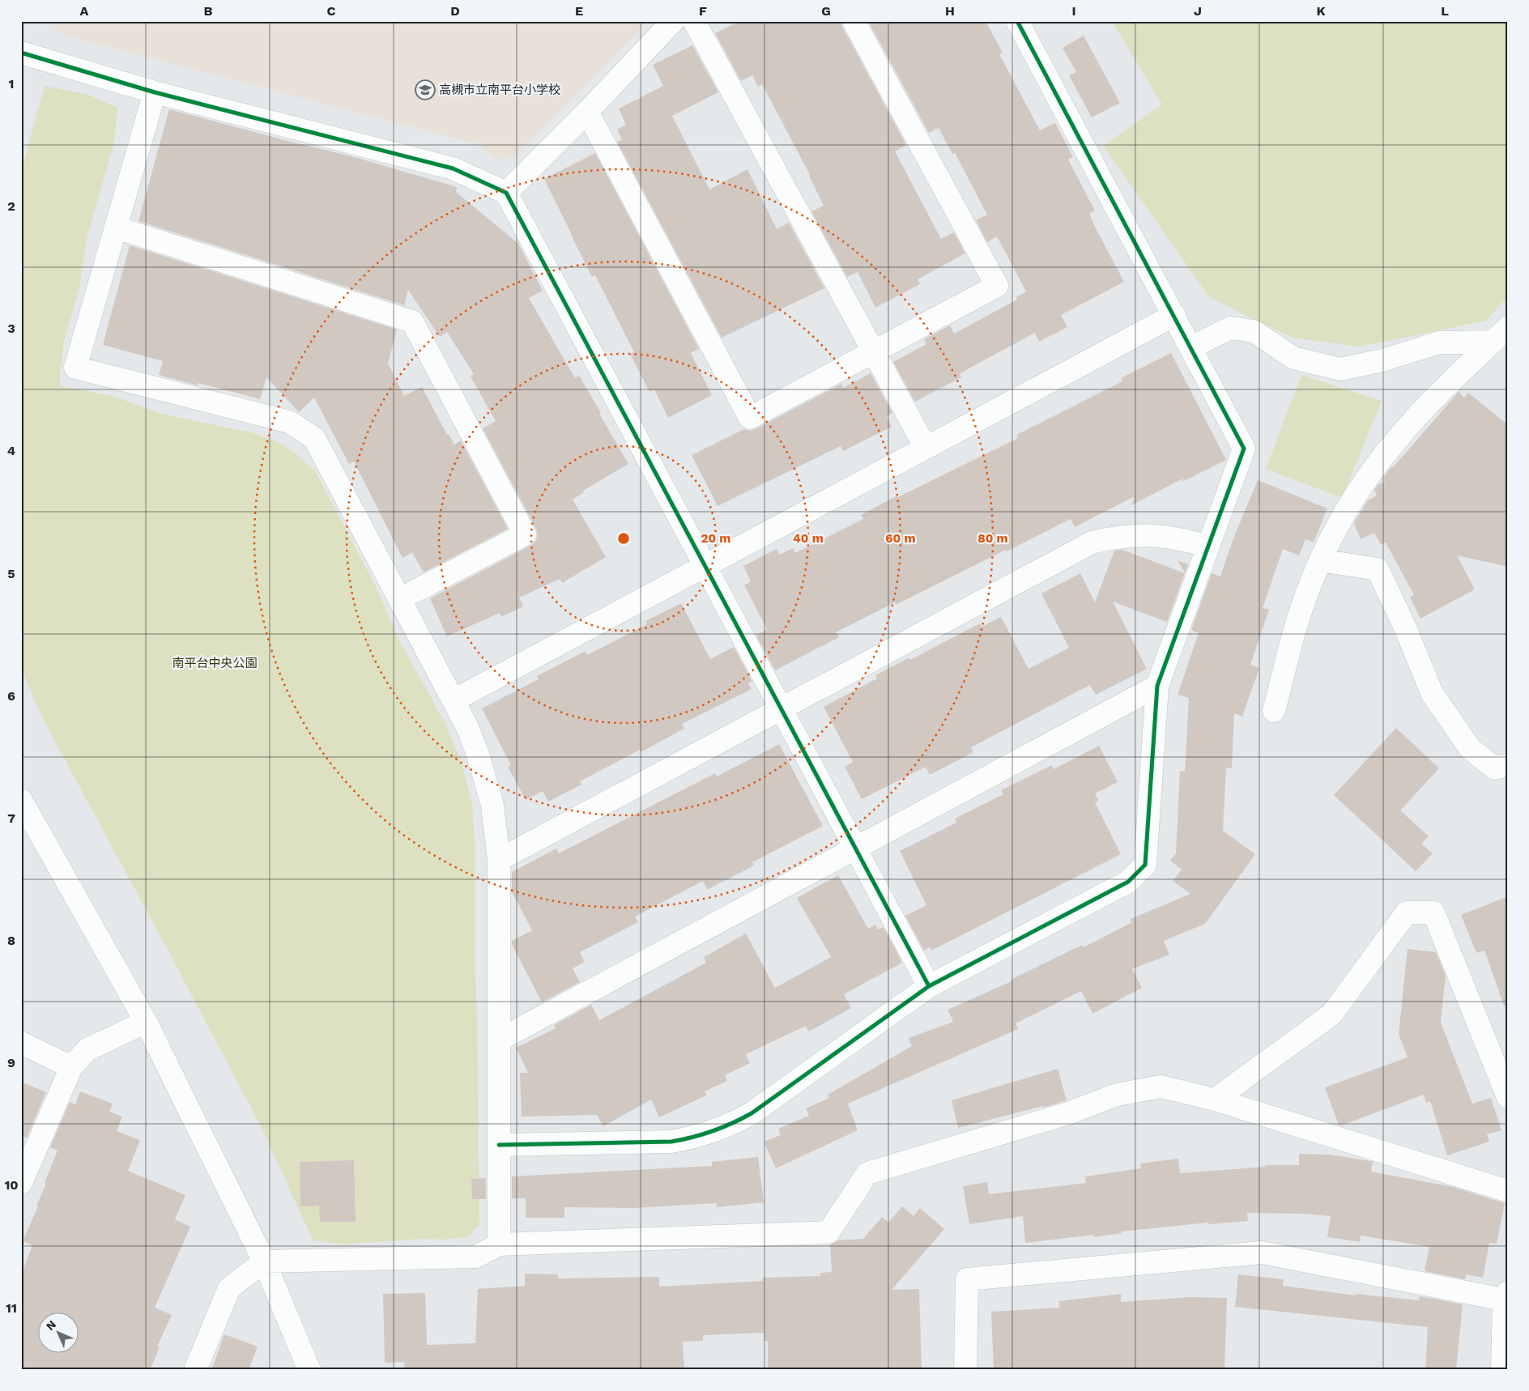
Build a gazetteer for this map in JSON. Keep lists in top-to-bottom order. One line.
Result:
{"parks":["南平台中央公園"],"places":{"school or university":["高槻市立南平台小学校"]},"north":"top left","grid":{"columns":["A","B","C","D","E","F","G","H","I","J","K","L"],"rows":["1","2","3","4","5","6","7","8","9","10","11"]},"rings":["20 m","40 m","60 m","80 m"]}
